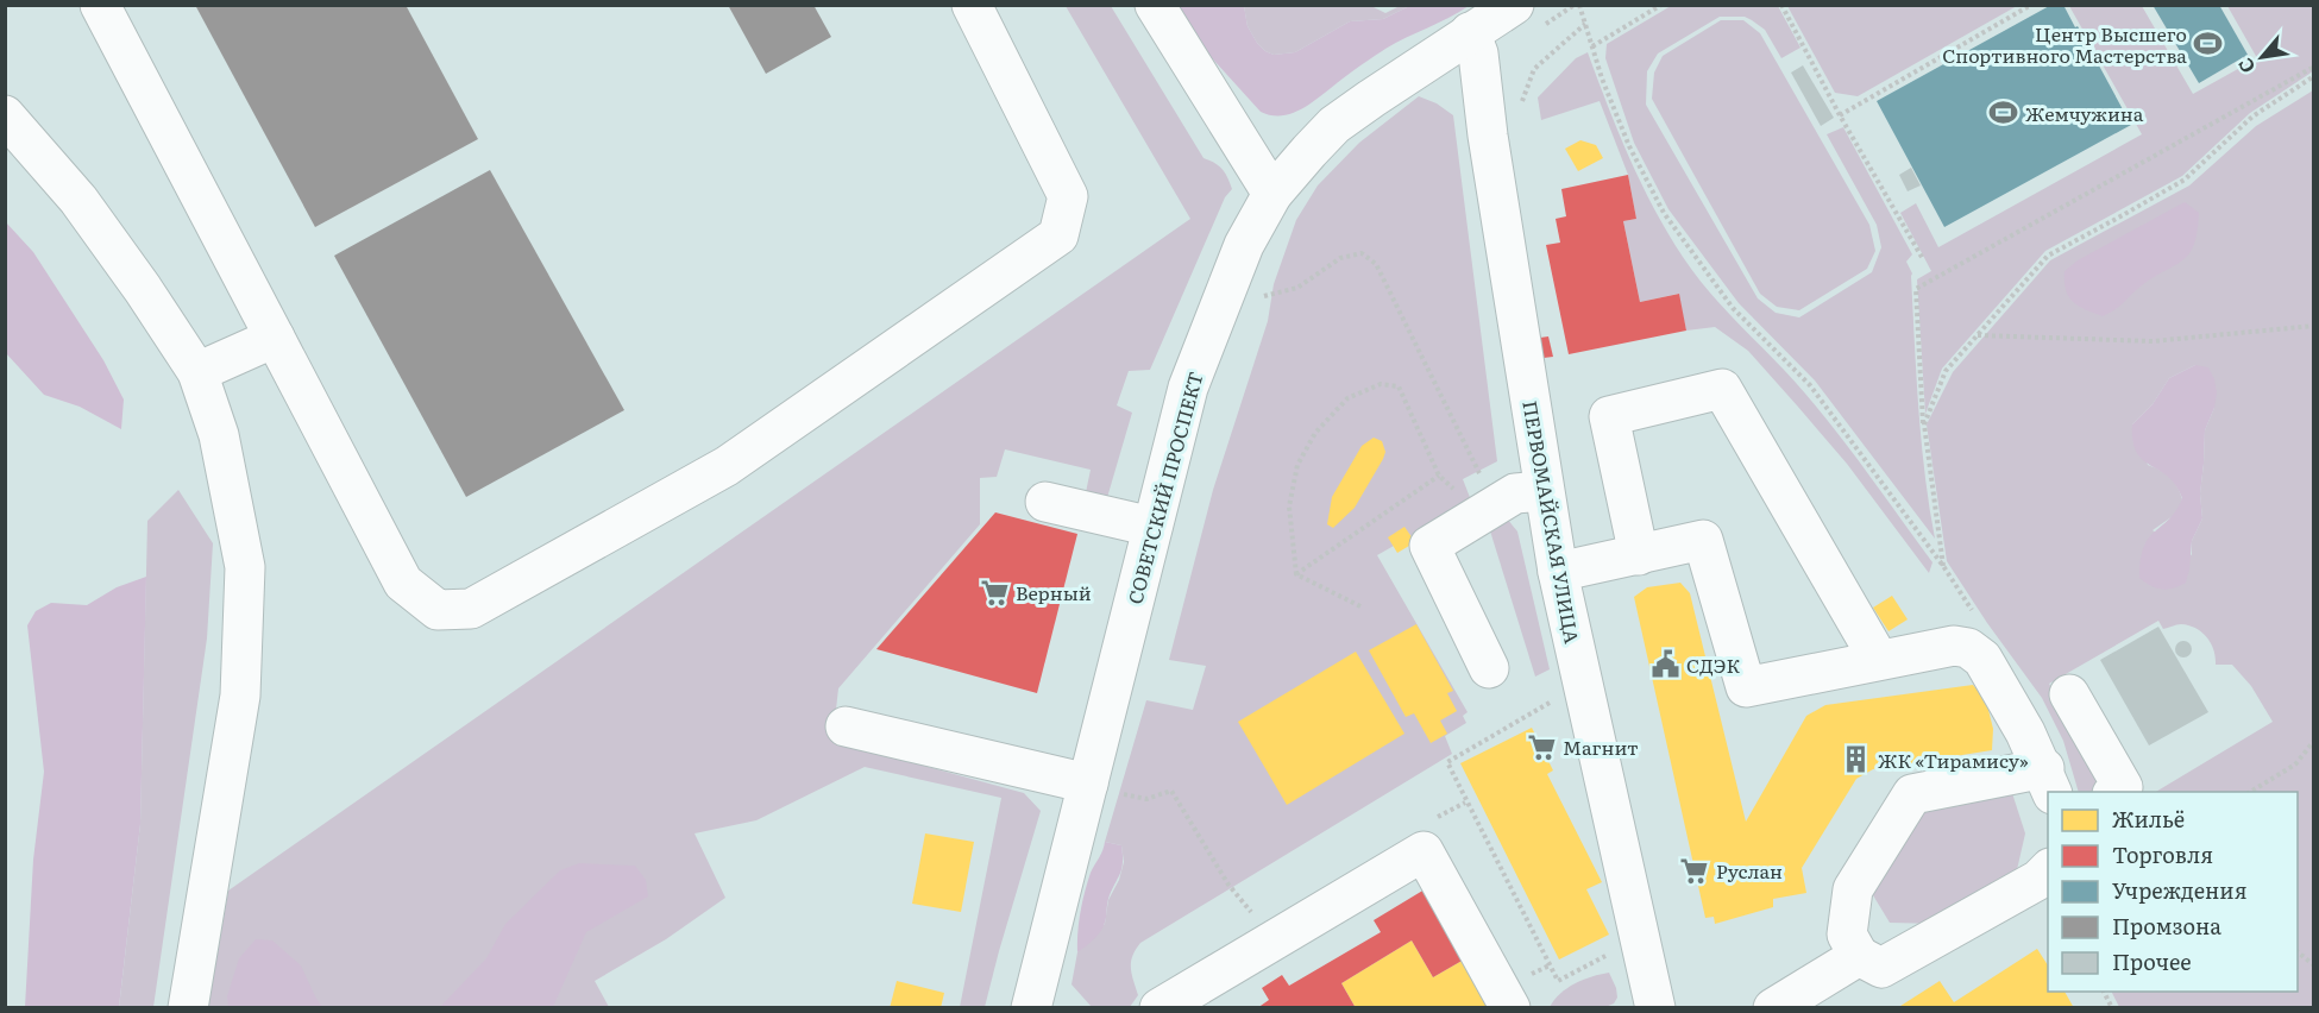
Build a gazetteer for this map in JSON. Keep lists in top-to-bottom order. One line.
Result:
{"streets":{"street":["СОВЕТСКИЙ ПРОСПЕКТ","ПЕРВОМАЙСКАЯ УЛИЦА"]},"crossings":[["СОВЕТСКИЙ ПРОСПЕКТ","ПЕРВОМАЙСКАЯ УЛИЦА"]],"places":{"sports":["Центр Высшего Спортивного Мастерства","Жемчужина"],"supermarket":["Верный","Магнит","Руслан"],"public building":["СДЭК"],"building":["ЖК «Тирамису»"]},"legend":["Жильё","Торговля","Учреждения","Промзона","Прочее"],"north":"bottom left"}
